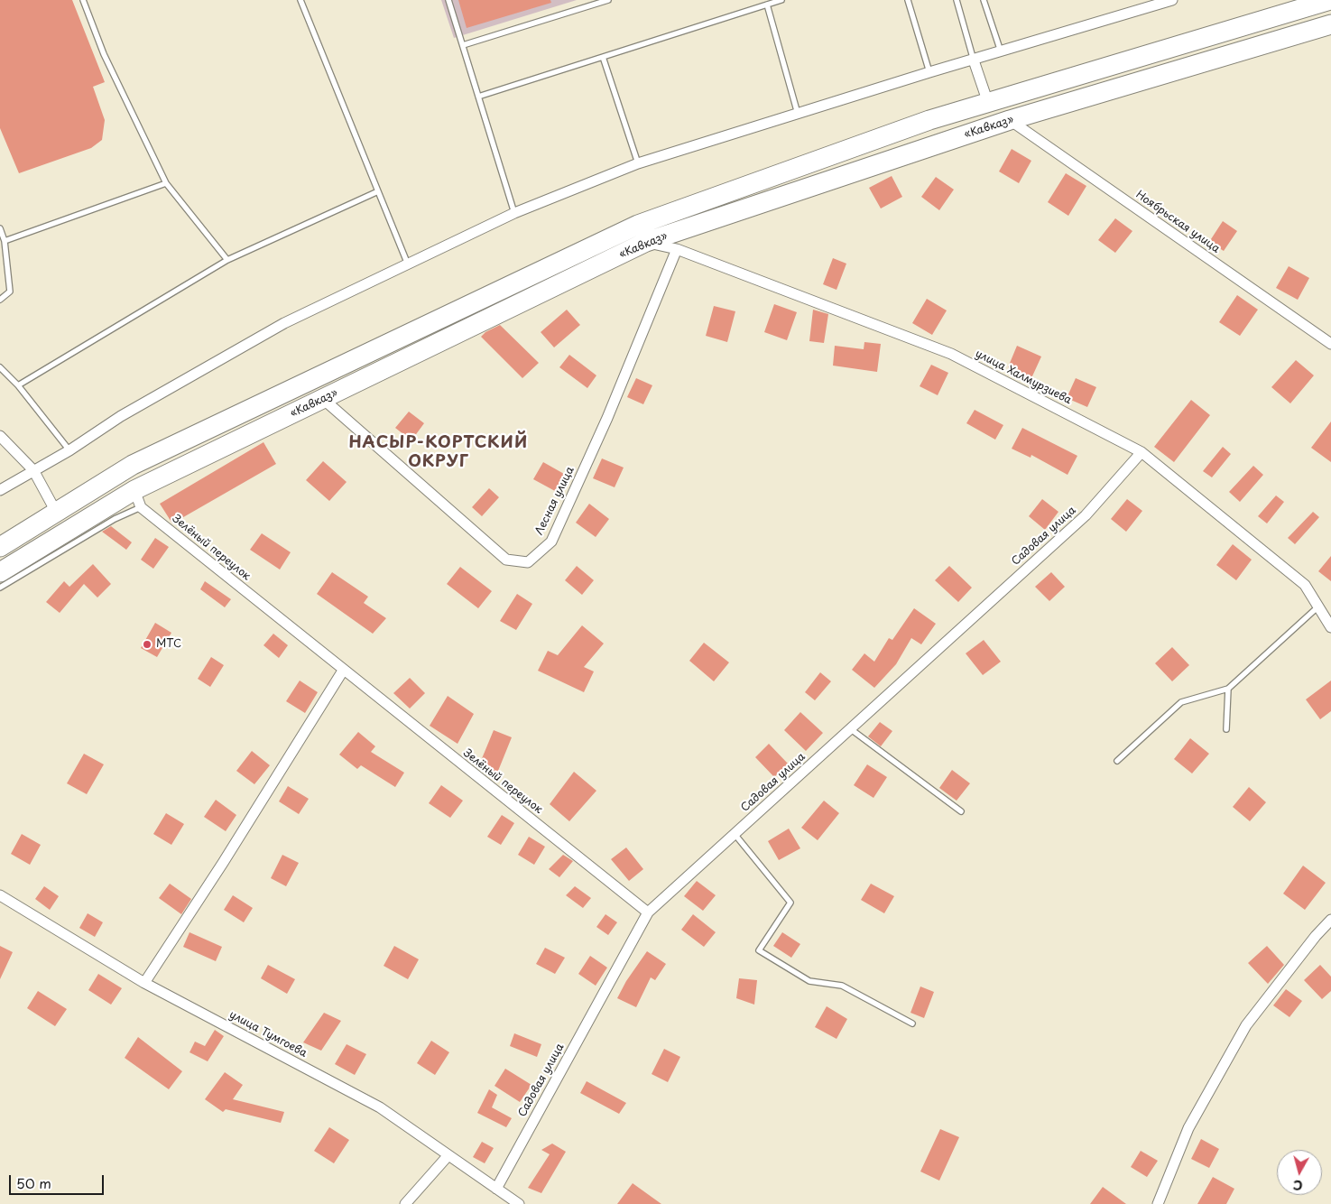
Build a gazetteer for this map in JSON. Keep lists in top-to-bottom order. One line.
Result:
{"streets":{"highway":["«Кавказ»"],"street":["Ноябрьская улица","улица Халмурзиева","Лесная улица","Садовая улица","Зелёный переулок","улица Тумгоева"]},"crossings":[["«Кавказ»","Ноябрьская улица"],["«Кавказ»","улица Халмурзиева"],["«Кавказ»","Лесная улица"],["«Кавказ»","Зелёный переулок"],["улица Халмурзиева","Лесная улица"],["улица Халмурзиева","Садовая улица"],["Садовая улица","Зелёный переулок"],["Садовая улица","улица Тумгоева"]],"districts":["НАСЫР-КОРТСКИЙ ОКРУГ"],"places":["МТС"],"scale_bar":"50 m","north":"bottom"}
